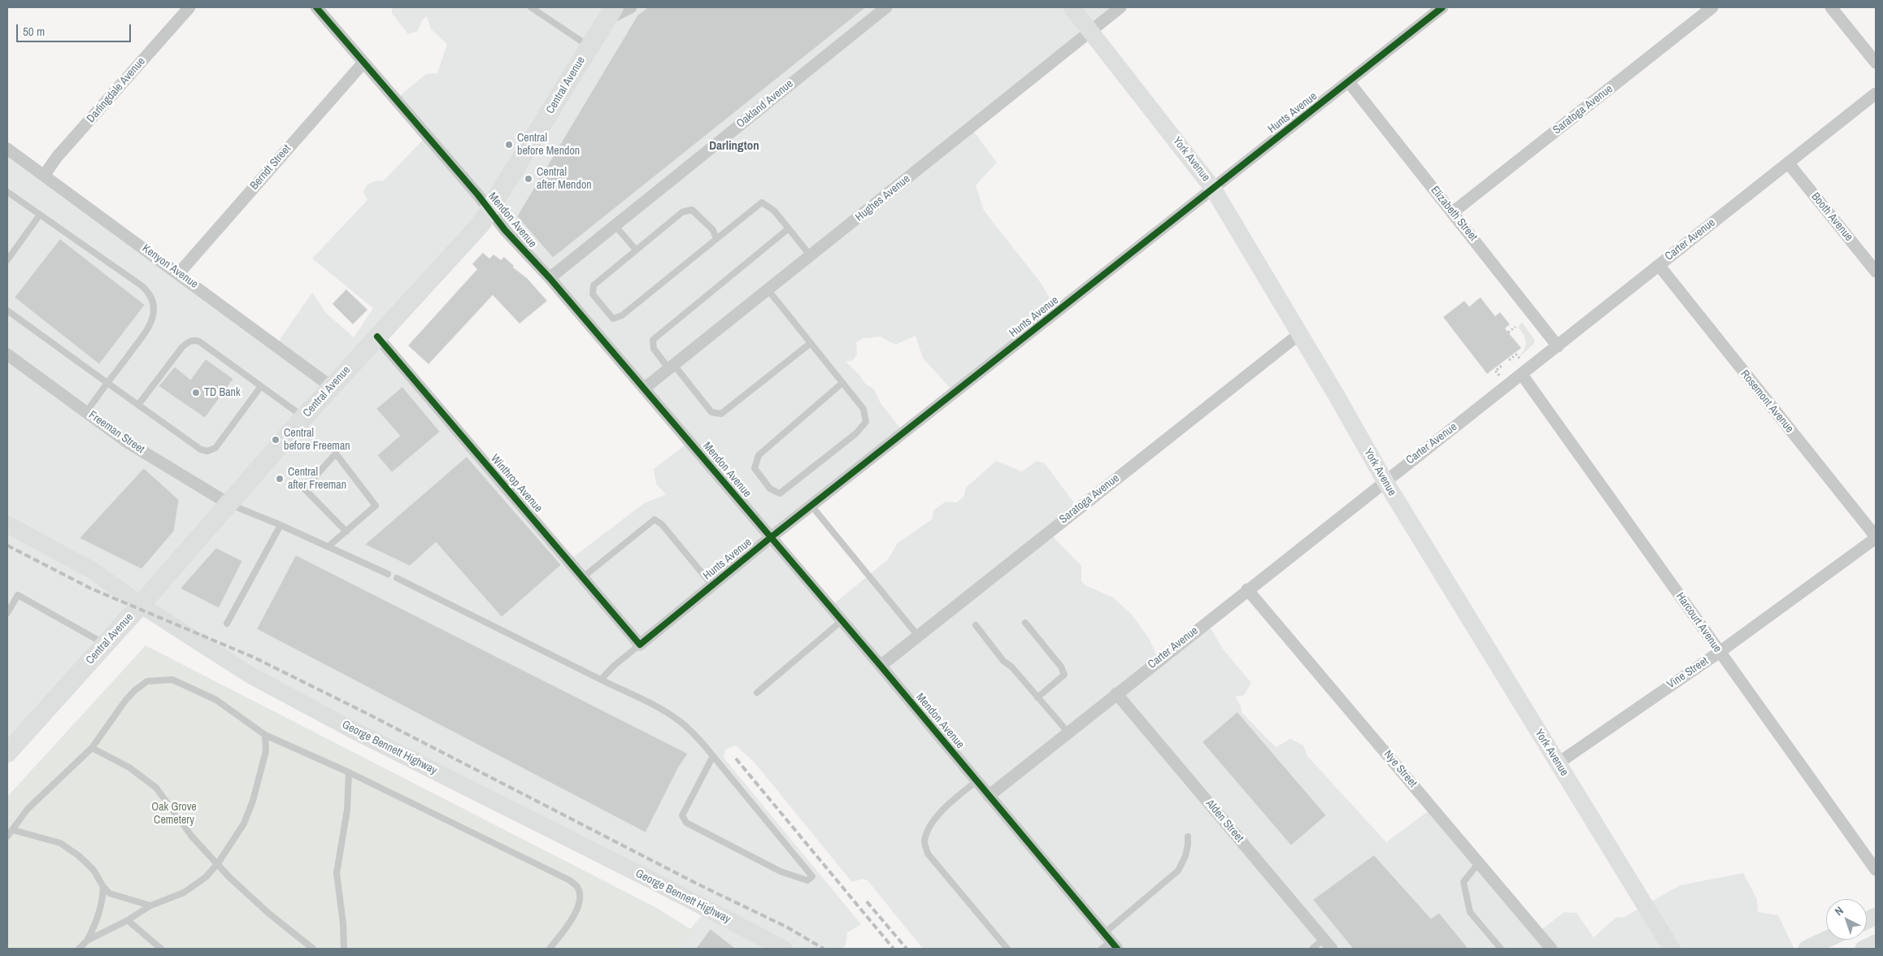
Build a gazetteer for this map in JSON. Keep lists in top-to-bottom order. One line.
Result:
{"streets":{"main road":["Central Avenue"],"street":["Darlingdale Avenue","Oakland Avenue","Saratoga Avenue","Hunts Avenue","York Avenue","Berndt Street","Hughes Avenue","Elizabeth Street","Booth Avenue","Mendon Avenue","Carter Avenue","Kenyon Avenue","Rosemont Avenue","Freeman Street","Winthrop Avenue","Harcourt Avenue","Vine Street","George Bennett Highway","Nye Street","Alden Street"]},"crossings":[["Central Avenue","Mendon Avenue"],["Central Avenue","Kenyon Avenue"],["Central Avenue","Freeman Street"],["Central Avenue","Winthrop Avenue"],["Central Avenue","George Bennett Highway"],["Darlingdale Avenue","Kenyon Avenue"],["Oakland Avenue","Mendon Avenue"],["Saratoga Avenue","York Avenue"],["Saratoga Avenue","Elizabeth Street"],["Saratoga Avenue","Mendon Avenue"],["Hunts Avenue","York Avenue"],["Hunts Avenue","Elizabeth Street"],["Hunts Avenue","Mendon Avenue"],["Hunts Avenue","Winthrop Avenue"],["York Avenue","Hughes Avenue"],["York Avenue","Carter Avenue"],["York Avenue","Vine Street"],["Berndt Street","Mendon Avenue"],["Berndt Street","Kenyon Avenue"],["Hughes Avenue","Mendon Avenue"],["Elizabeth Street","Carter Avenue"],["Booth Avenue","Carter Avenue"],["Mendon Avenue","Carter Avenue"],["Carter Avenue","Rosemont Avenue"],["Carter Avenue","Harcourt Avenue"],["Carter Avenue","Nye Street"],["Carter Avenue","Alden Street"],["Rosemont Avenue","Vine Street"],["Harcourt Avenue","Vine Street"]],"districts":["Darlington"],"parks":["Oak Grove Cemetery"],"places":["Central before Mendon","Central after Mendon","TD Bank","Central before Freeman","Central after Freeman"],"scale_bar":"50 m","north":"top left"}
